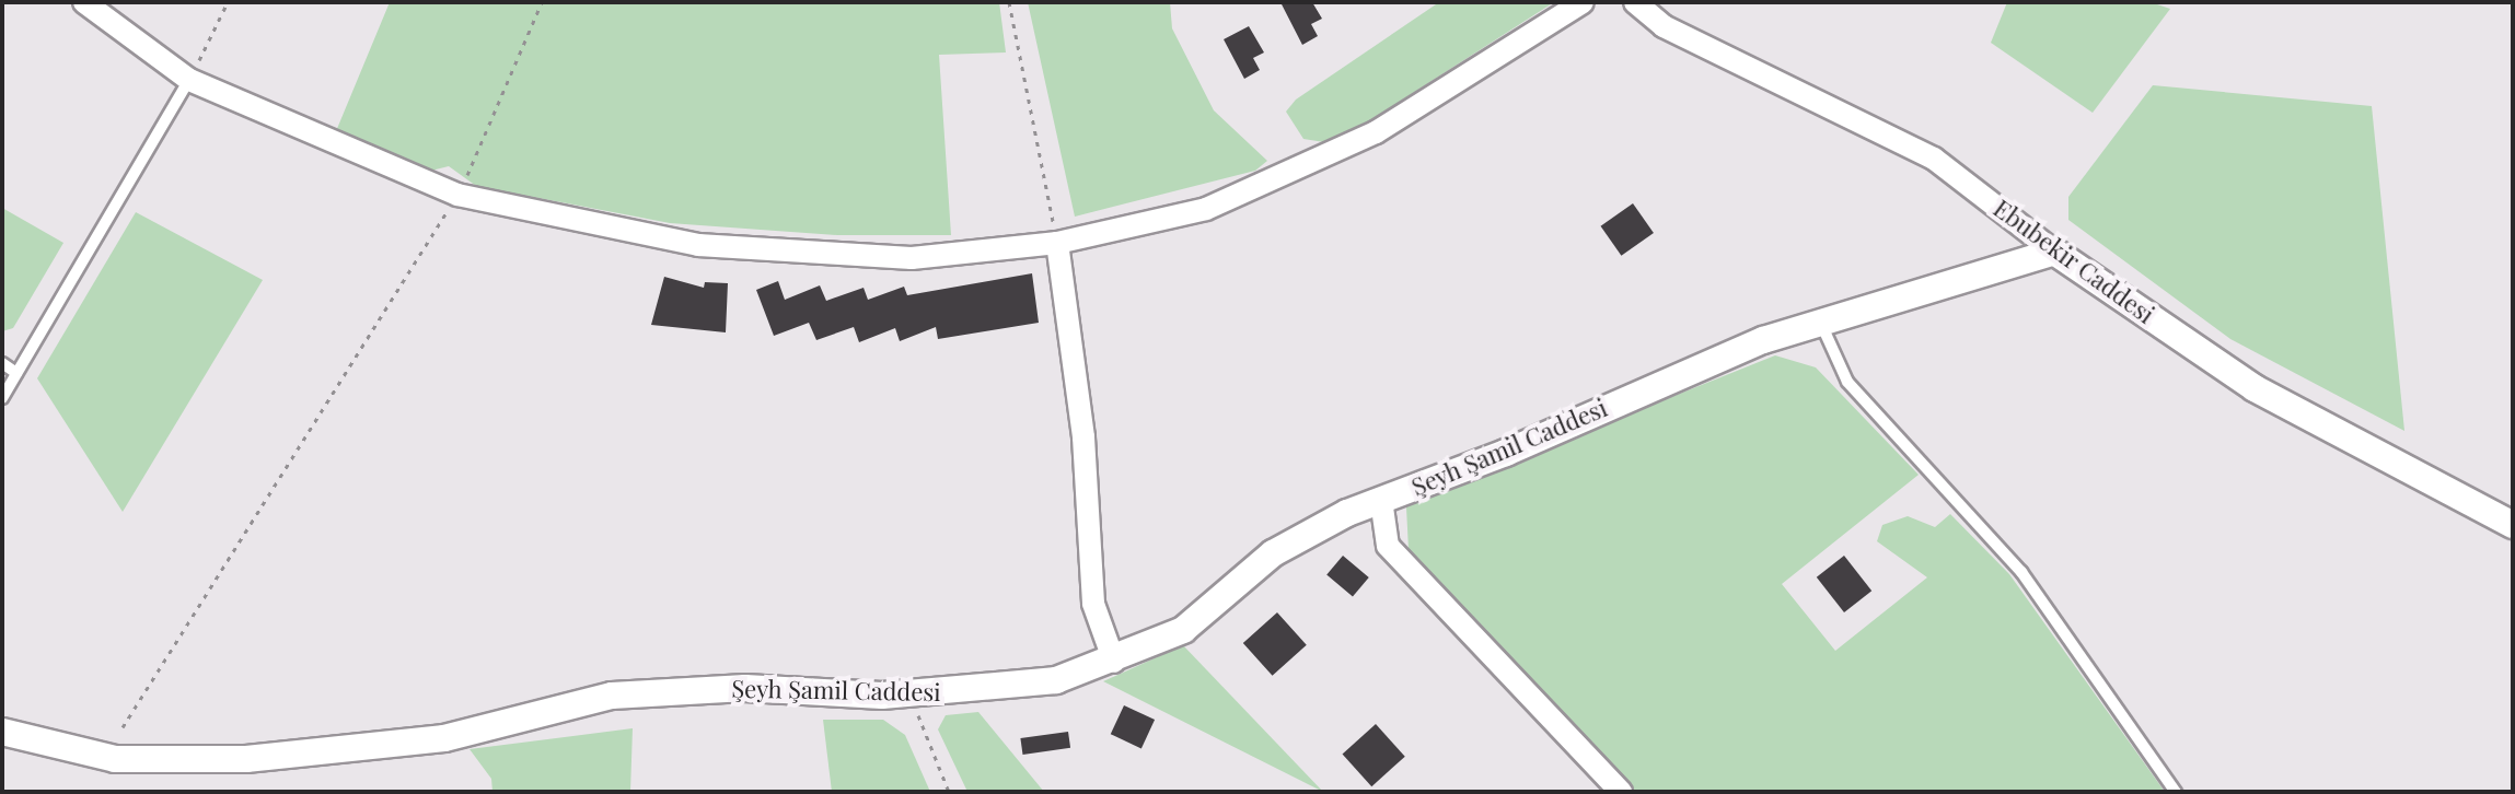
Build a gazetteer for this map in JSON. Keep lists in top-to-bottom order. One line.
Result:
{"streets":{"street":["Ebubekir Caddesi","Şeyh Şamil Caddesi"]},"crossings":[["Ebubekir Caddesi","Şeyh Şamil Caddesi"]]}
